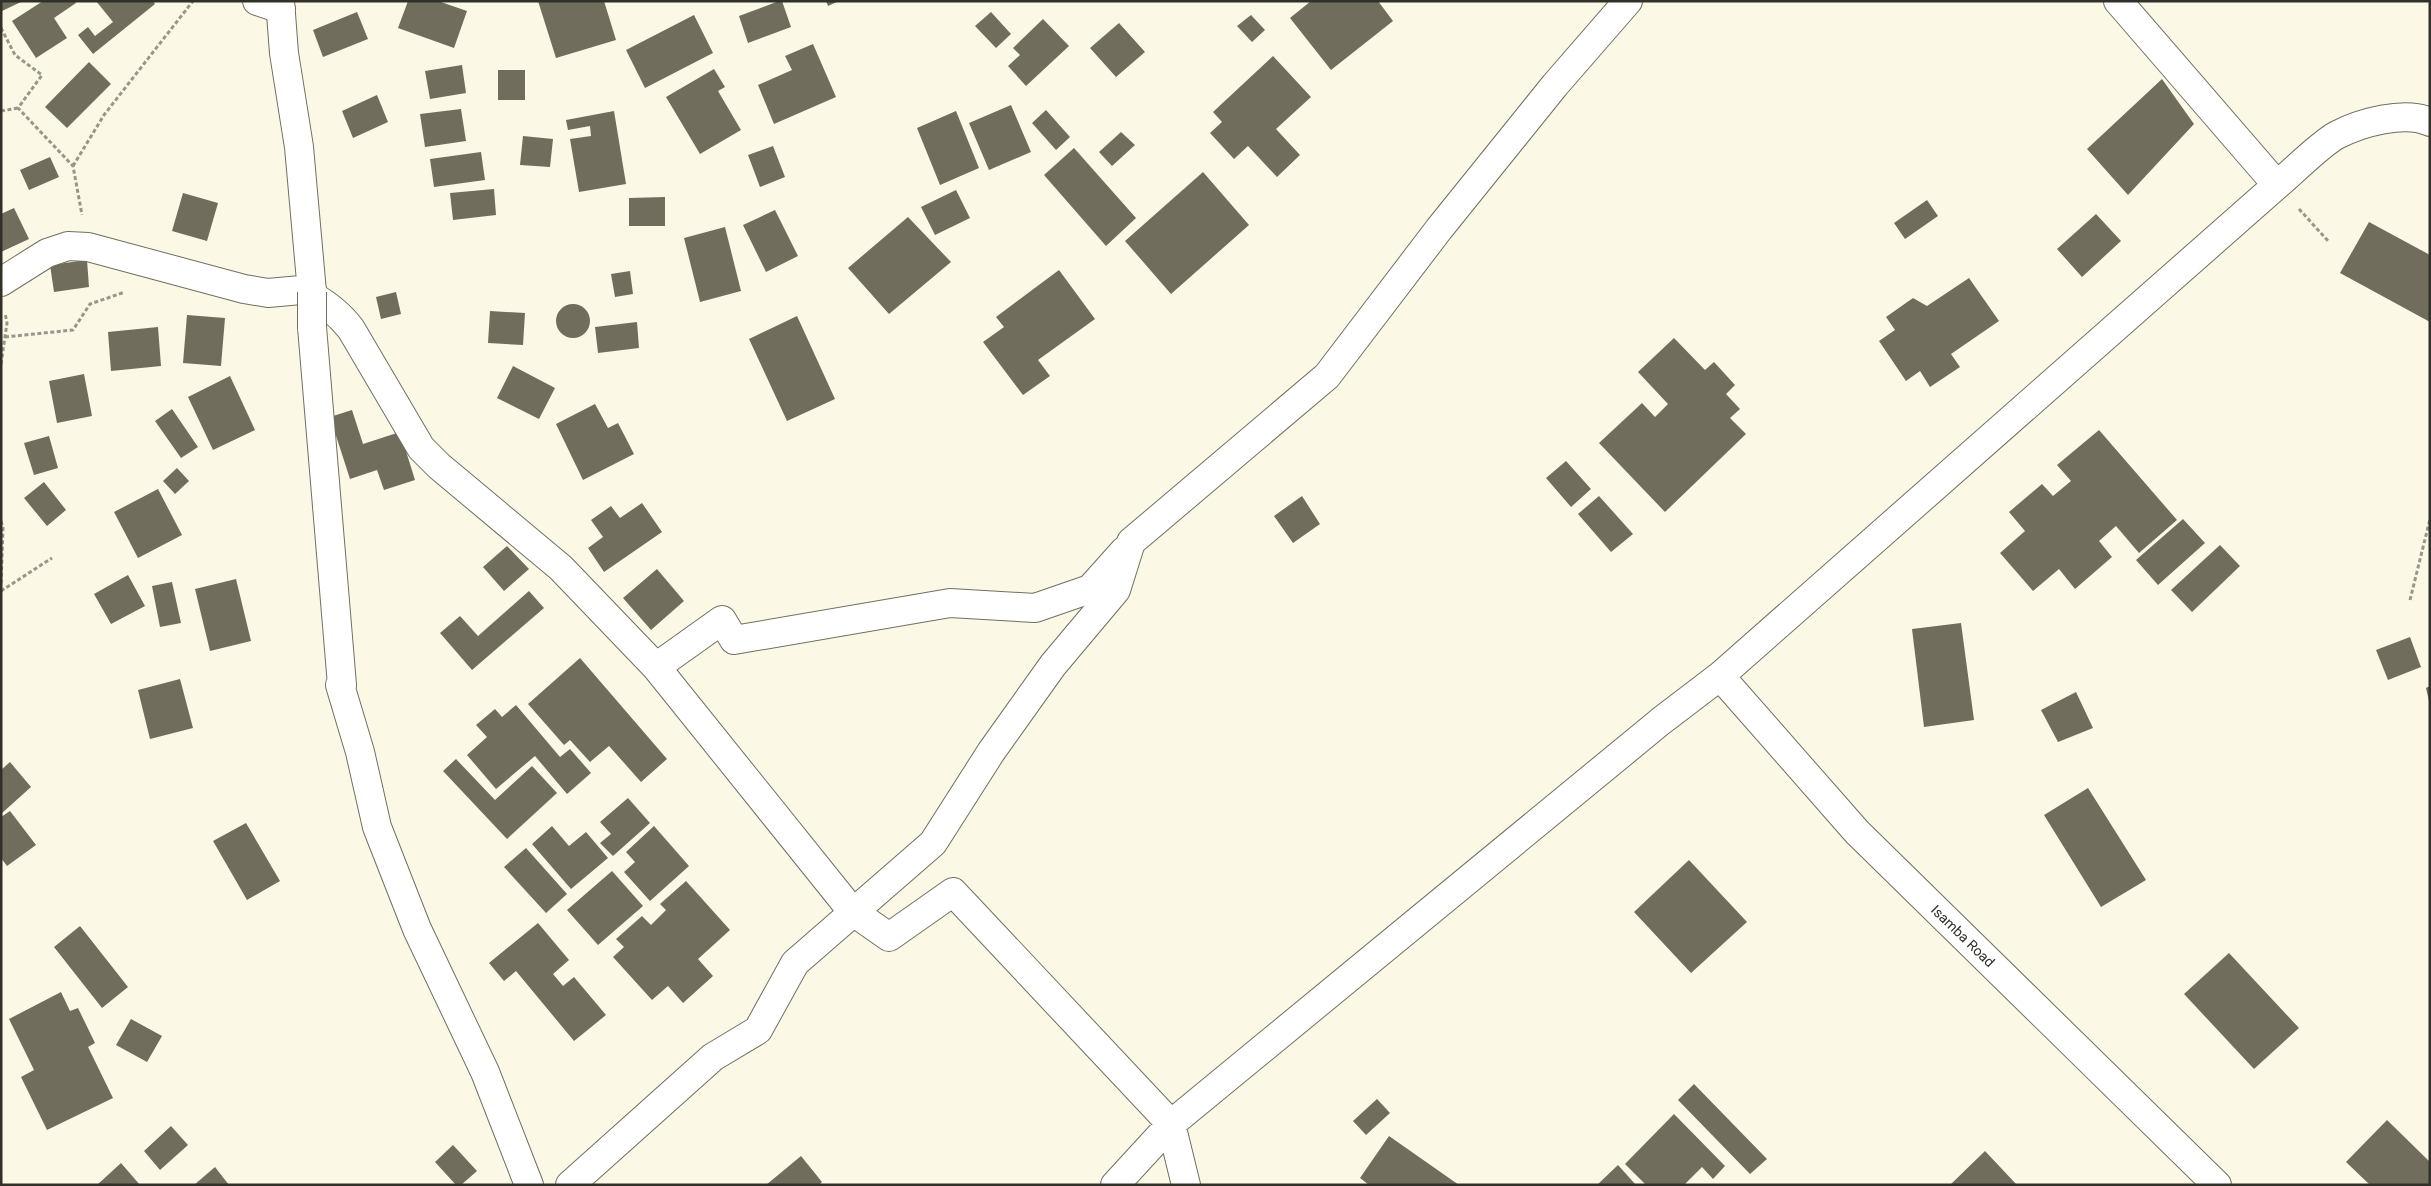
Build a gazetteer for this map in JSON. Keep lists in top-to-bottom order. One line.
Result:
{"streets":{"street":["Isamba Road"]}}
